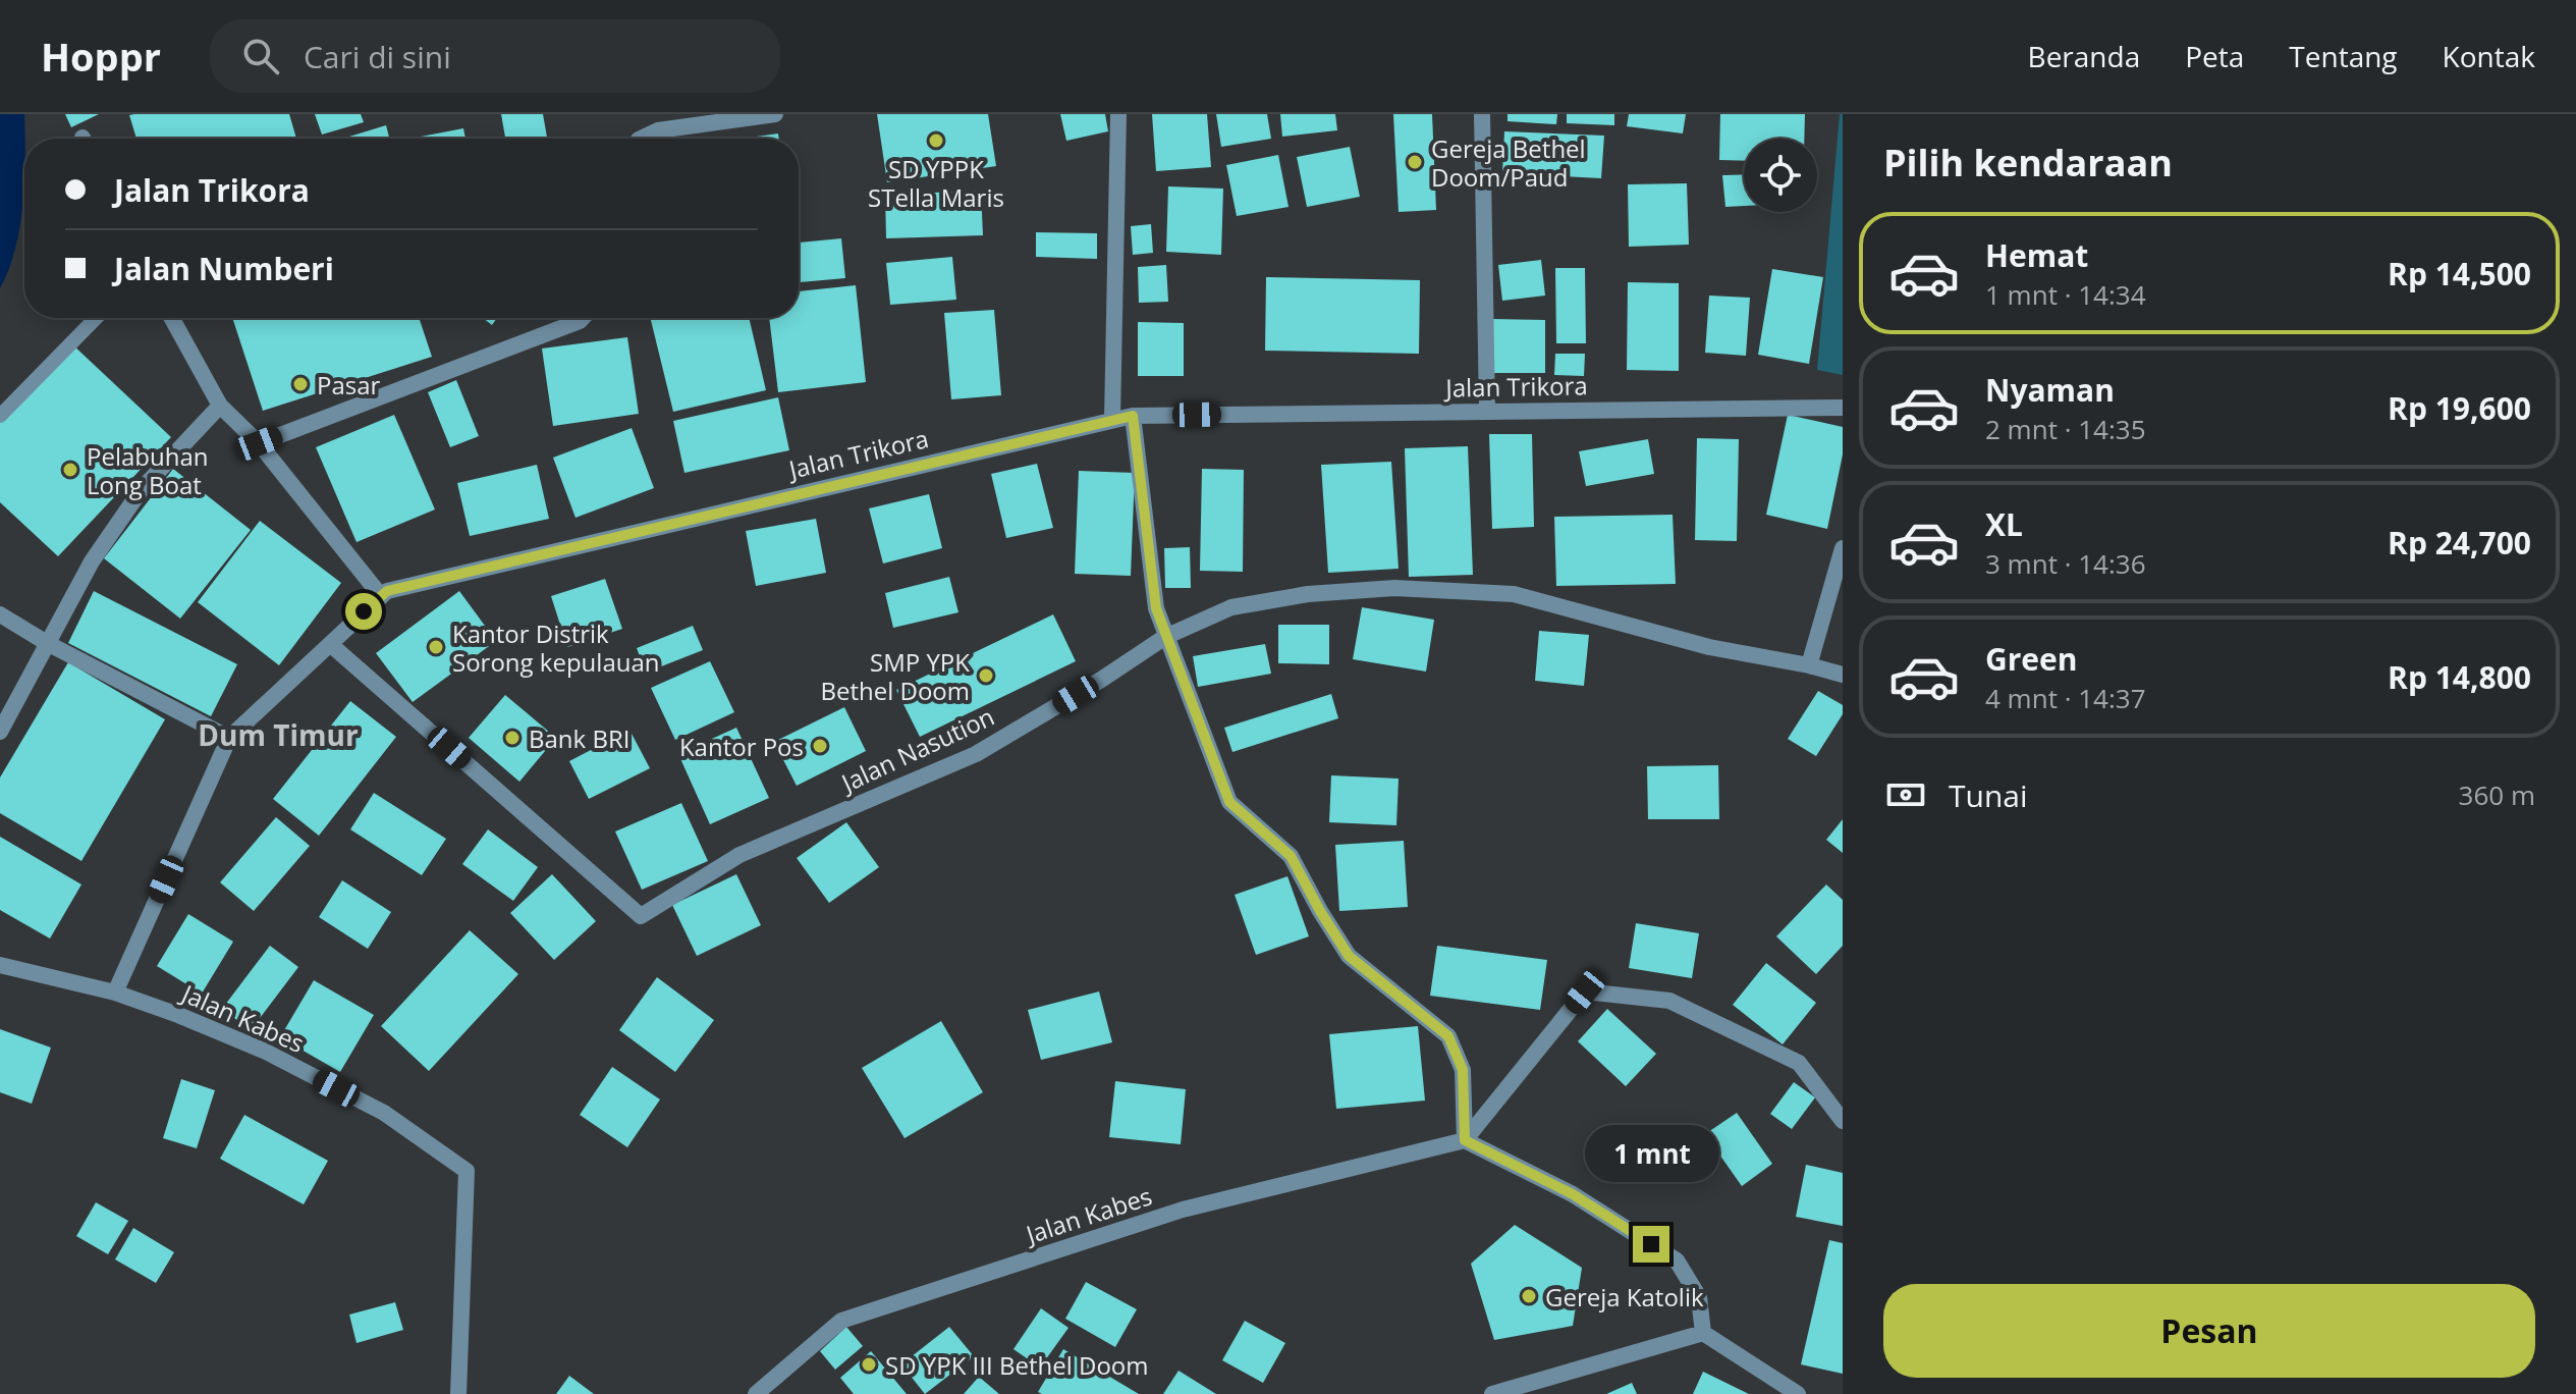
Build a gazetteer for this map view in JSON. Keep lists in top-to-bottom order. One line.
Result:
{"streets":{"street":["Jalan Trikora","Jalan Nasution","Jalan Kabes"]},"crossings":[["Jalan Trikora","Jalan Nasution"],["Jalan Trikora","Jalan Kabes"]],"districts":["Dum Timur"],"places":["SD YPPK STella Maris","Gereja Bethel Doom/Paud","Pasar","Pelabuhan Long Boat","Kantor Distrik Sorong kepulauan","SMP YPK Bethel Doom","Bank BRI","Kantor Pos","Gereja Katolik","SD YPK III Bethel Doom"],"page":{"header":"Hoppr","search":"Cari di sini","nav":["Beranda","Peta","Tentang","Kontak"],"heading":"Pilih kendaraan","banner":["Jalan Trikora","Jalan Numberi"],"list":[{"name":"Hemat","note":"1 mnt · 14:34","value":"Rp 14,500"},{"name":"Nyaman","note":"2 mnt · 14:35","value":"Rp 19,600"},{"name":"XL","note":"3 mnt · 14:36","value":"Rp 24,700"},{"name":"Green","note":"4 mnt · 14:37","value":"Rp 14,800"}],"pay":["Tunai","360 m"],"bubble":"1 mnt","buttons":"Pesan"}}
